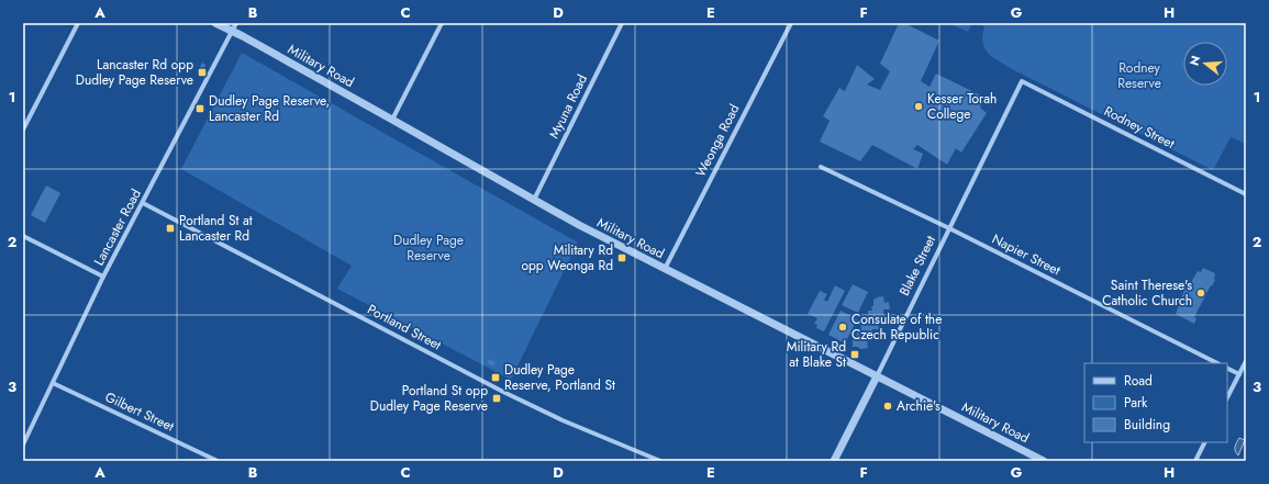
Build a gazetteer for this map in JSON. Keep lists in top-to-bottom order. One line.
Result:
{"streets":{"street":["Military Road","Myuna Road","Rodney Street","Weonga Road","Lancaster Road","Napier Street","Blake Street","Portland Street","Gilbert Street"]},"crossings":[["Military Road","Myuna Road"],["Military Road","Weonga Road"],["Military Road","Lancaster Road"],["Military Road","Blake Street"],["Rodney Street","Blake Street"],["Lancaster Road","Portland Street"],["Lancaster Road","Gilbert Street"],["Napier Street","Blake Street"]],"parks":["Rodney Reserve","Dudley Page Reserve"],"places":{"transit":["Lancaster Rd opp Dudley Page Reserve","Dudley Page Reserve, Lancaster Rd","Portland St at Lancaster Rd","Military Rd opp Weonga Rd","Military Rd at Blake St","Dudley Page Reserve, Portland St","Portland St opp Dudley Page Reserve"],"other":["Kesser Torah College","Saint Therese's Catholic Church","Consulate of the Czech Republic","Archie's"]},"legend":["Road","Park","Building"],"north":"left","grid":{"columns":["A","B","C","D","E","F","G","H"],"rows":["1","2","3"]}}
